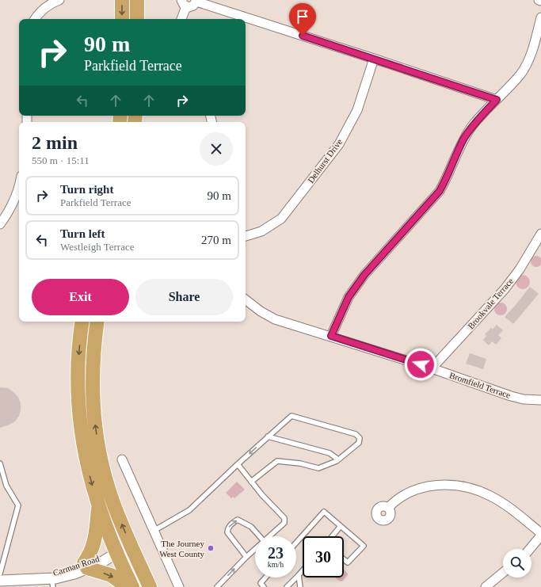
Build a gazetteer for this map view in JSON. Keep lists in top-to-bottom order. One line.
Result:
{"streets":{"street":["Delhurst Drive","Brookvale Terrace","Bromfield Terrace","Carman Road"]},"crossings":[["Brookvale Terrace","Bromfield Terrace"]],"places":["The Journey West County"],"page":{"turn":["90 m","Parkfield Terrace"],"heading":["2 min","550 m · 15:11"],"list":[{"name":"Turn right","note":"Parkfield Terrace","value":"90 m"},{"name":"Turn left","note":"Westleigh Terrace","value":"270 m"}],"buttons":["Exit","Share"],"speed":"23 km/h","limit":"30"}}
